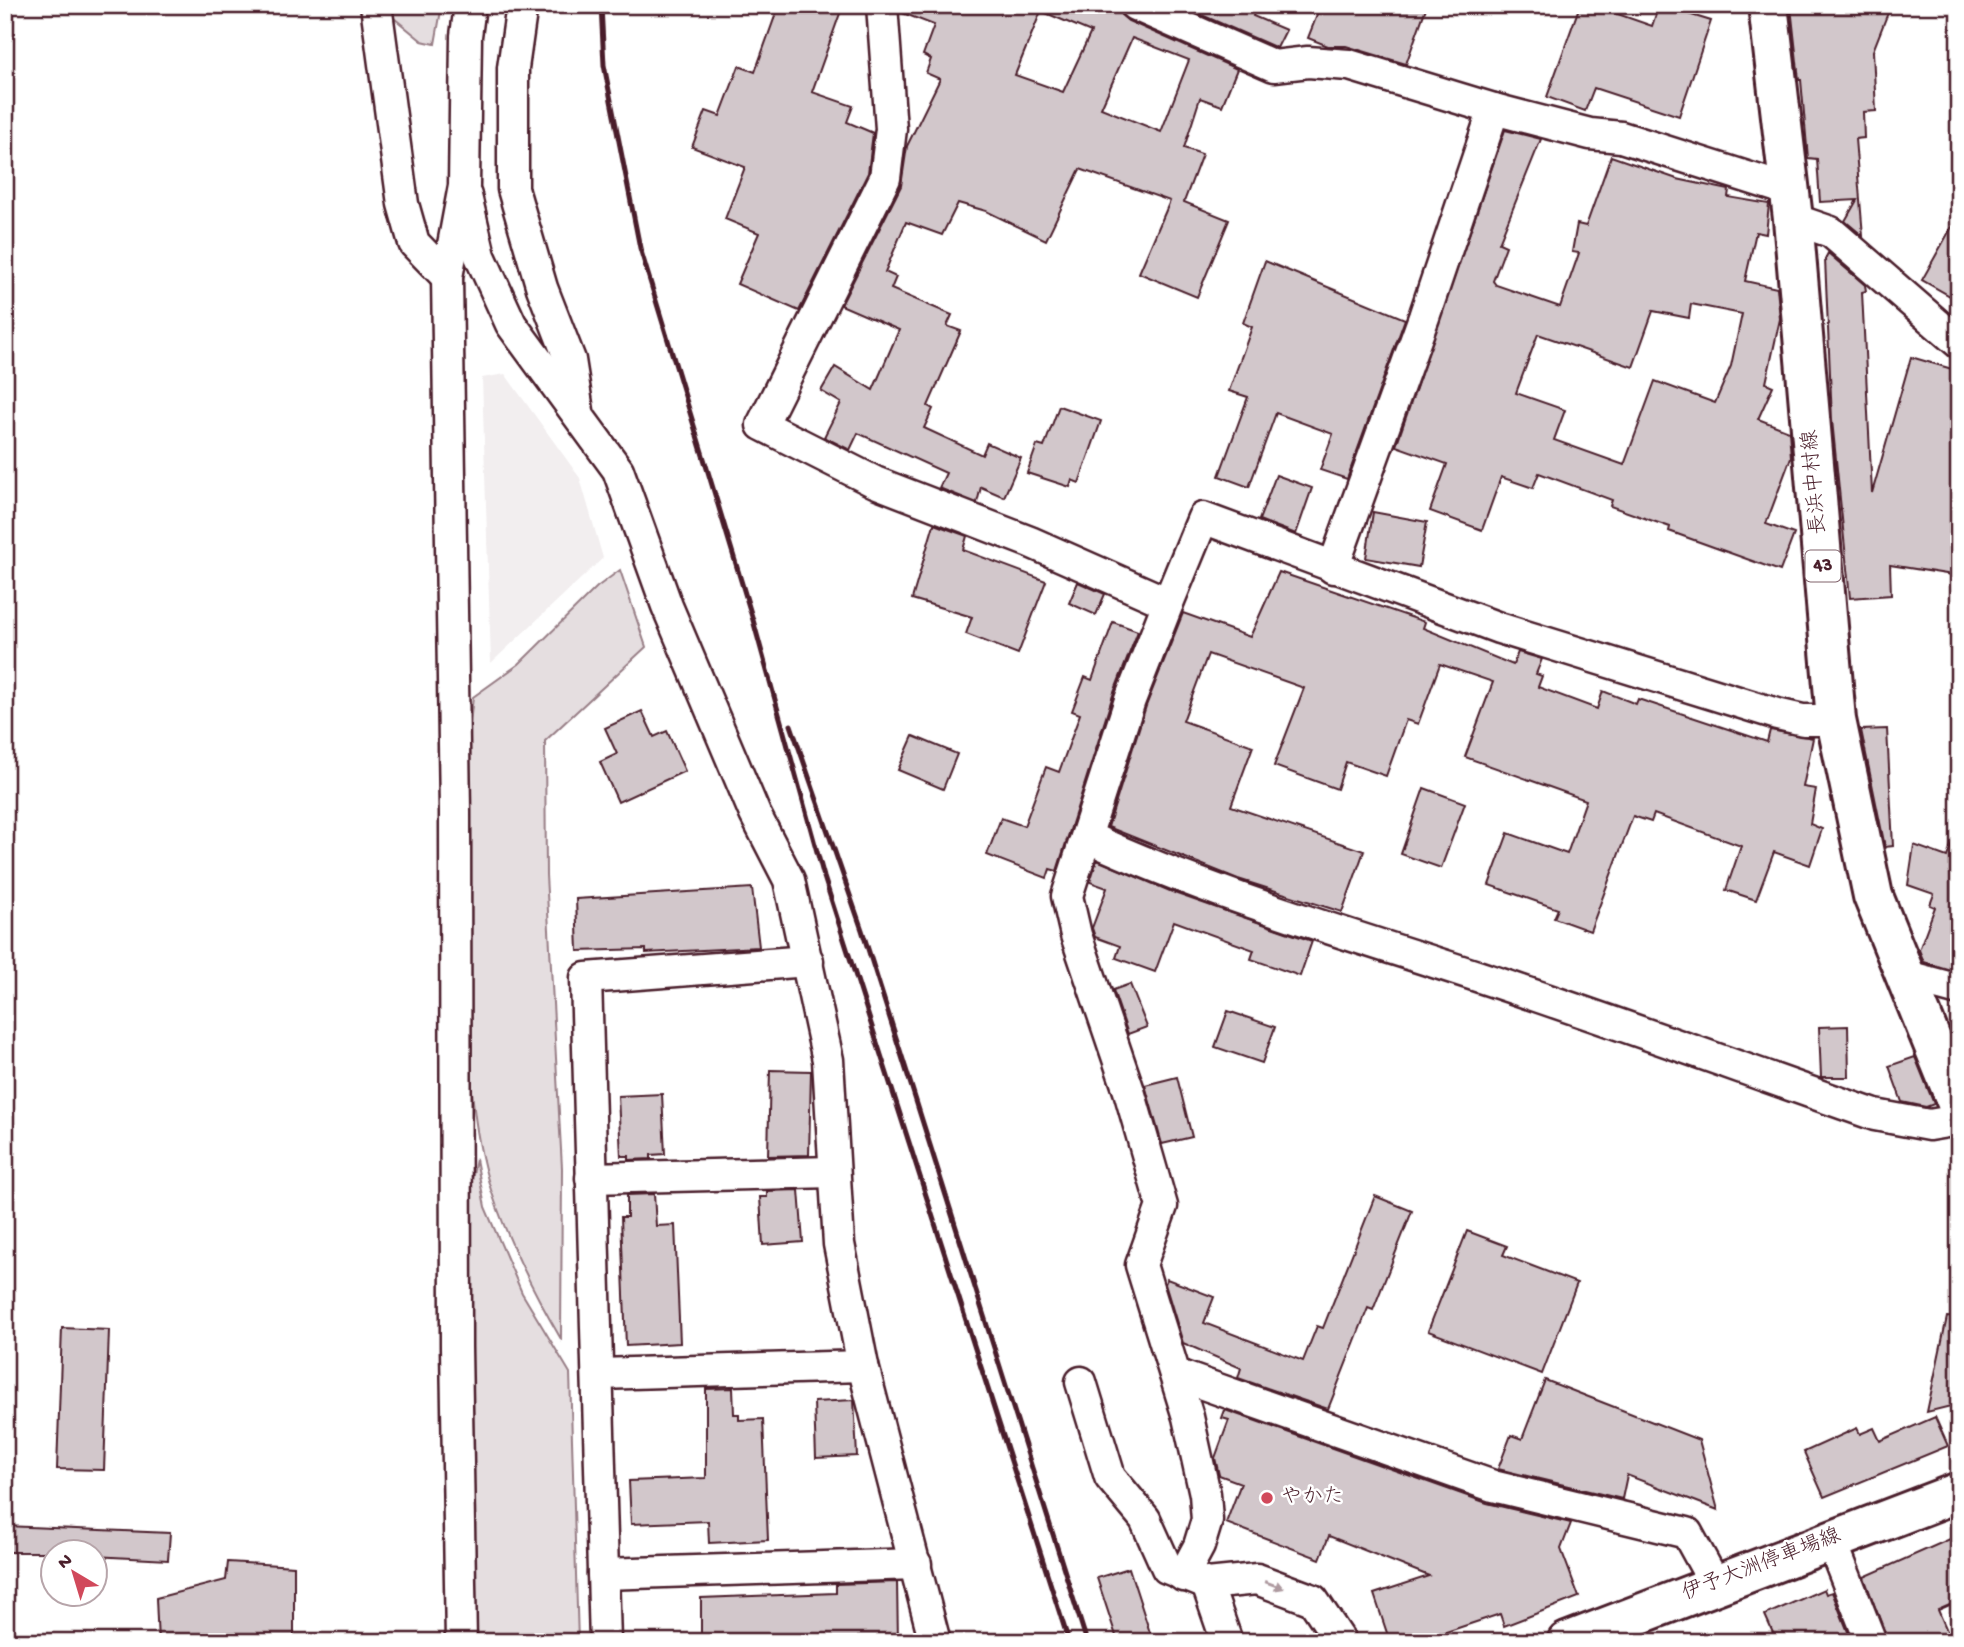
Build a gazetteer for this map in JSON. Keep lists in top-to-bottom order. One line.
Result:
{"streets":{"main road":["長浜中村線","43","伊予大洲停車場線"]},"places":["やかた"],"north":"top left"}
